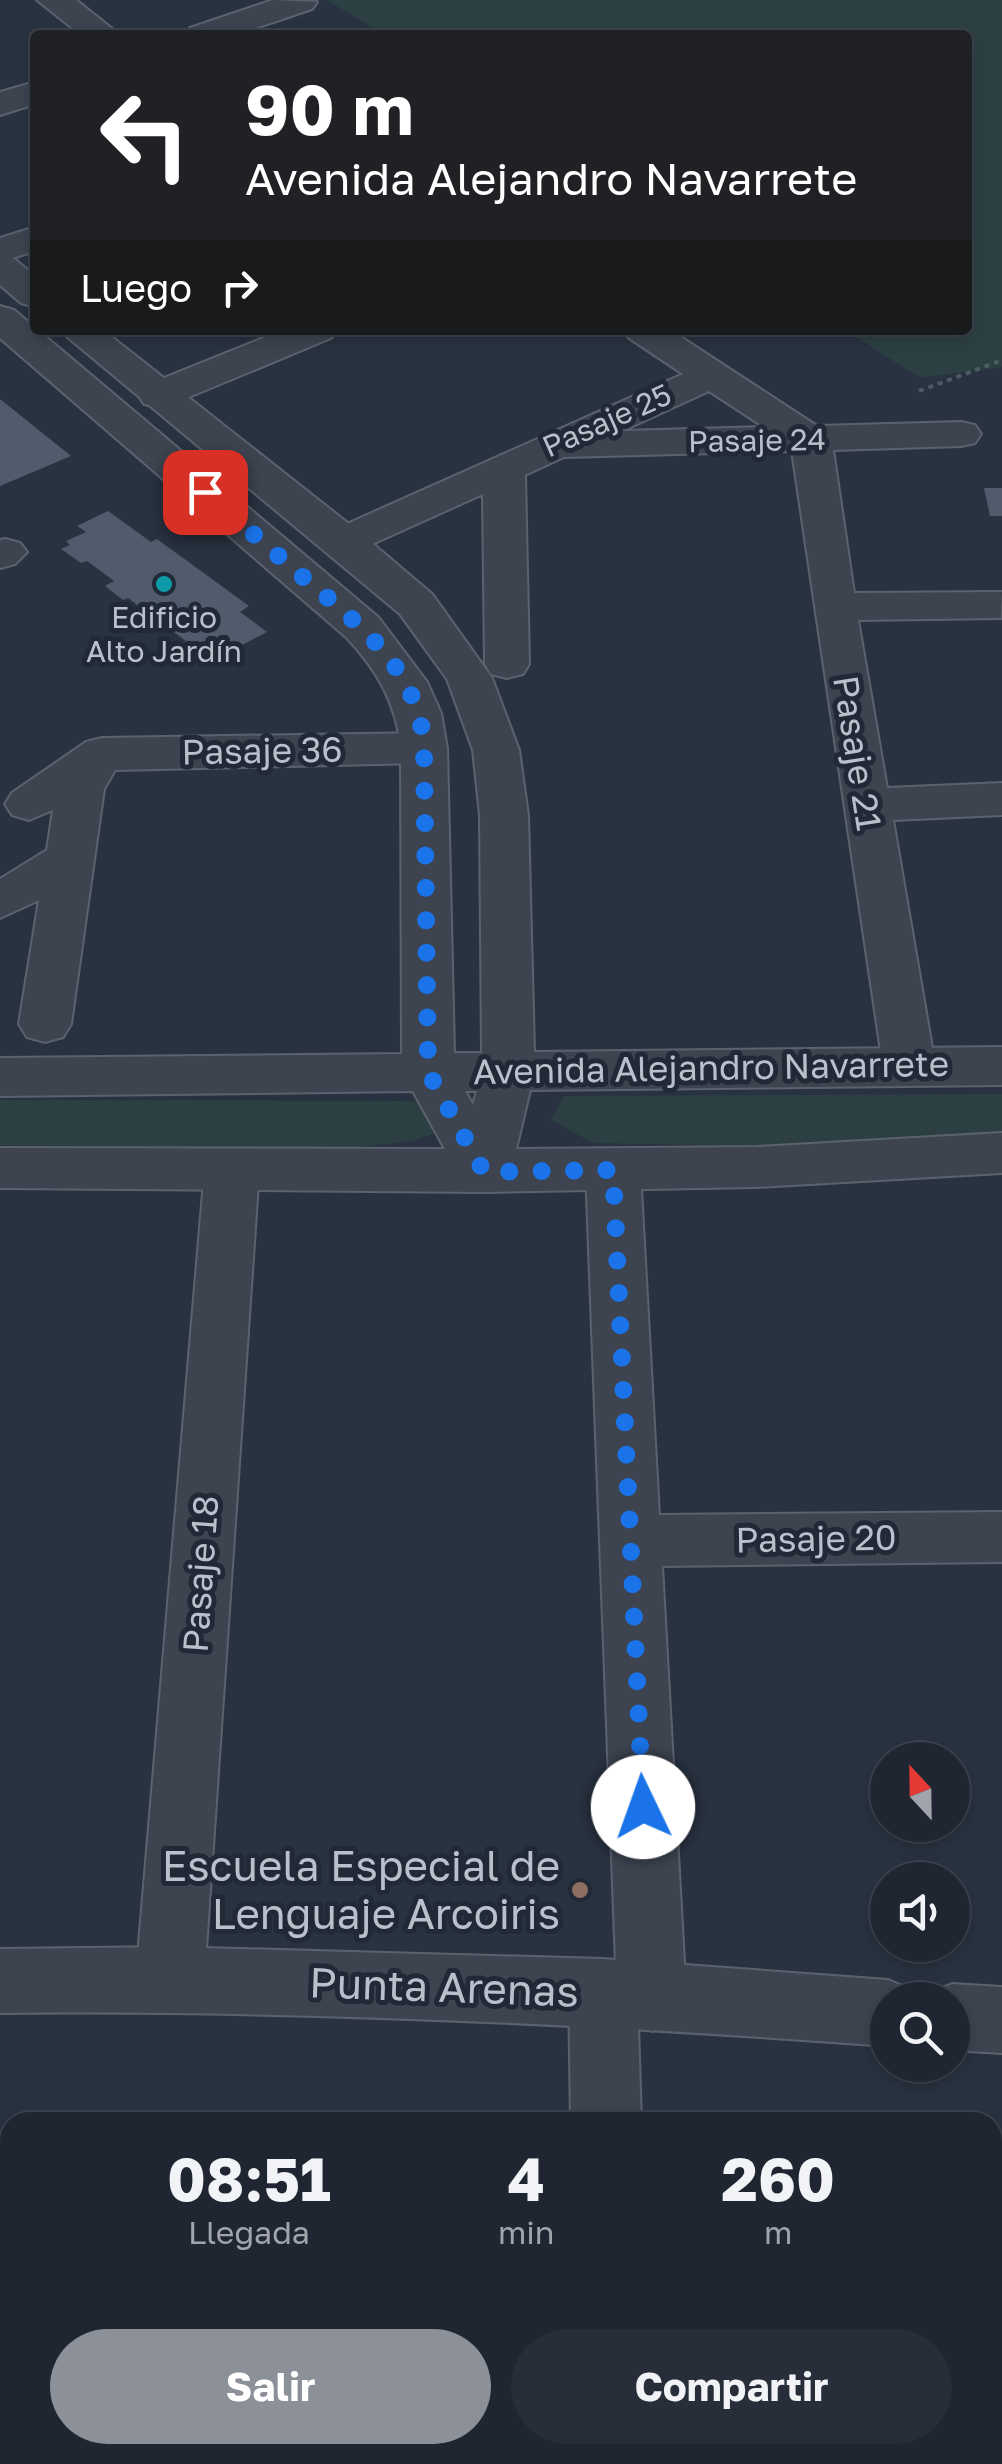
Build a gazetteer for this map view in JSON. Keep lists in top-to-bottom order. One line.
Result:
{"streets":{"street":["Pasaje 25","Pasaje 24","Pasaje 36","Pasaje 21","Avenida Alejandro Navarrete","Pasaje 20","Pasaje 18","Punta Arenas"]},"crossings":[["Pasaje 25","Pasaje 24"],["Pasaje 24","Pasaje 21"],["Pasaje 21","Avenida Alejandro Navarrete"],["Pasaje 18","Punta Arenas"]],"places":["Edificio Alto Jardín","Escuela Especial de Lenguaje Arcoiris"],"north":"top","page":{"turn":["90 m","Avenida Alejandro Navarrete"],"then":"Luego","eta":["08:51","Llegada","4","min","260","m"],"buttons":["Salir","Compartir"]}}
